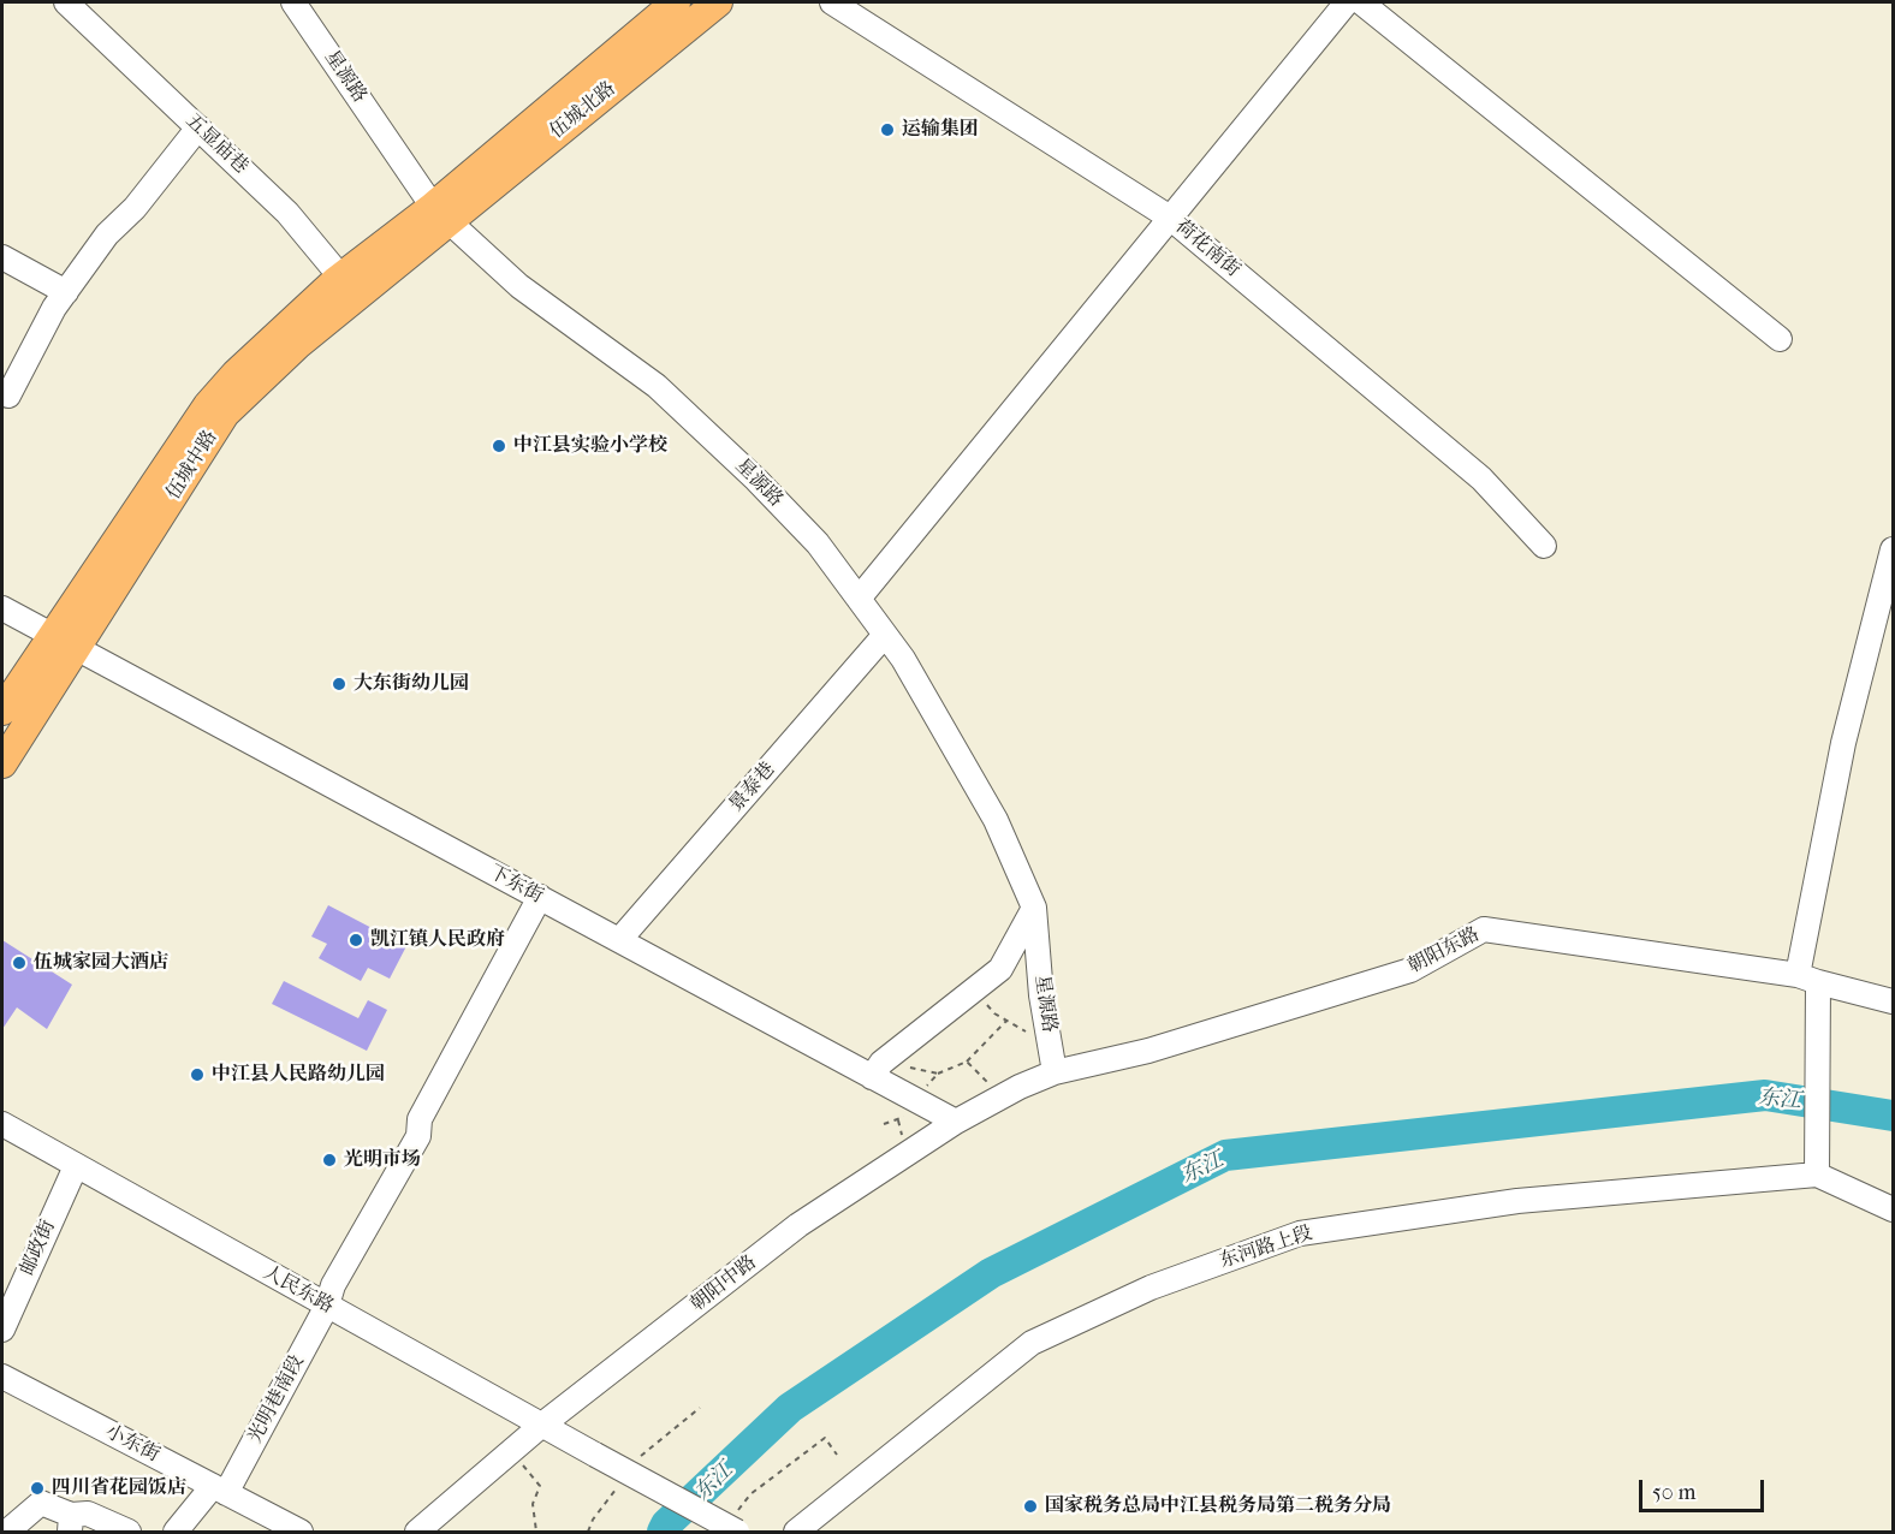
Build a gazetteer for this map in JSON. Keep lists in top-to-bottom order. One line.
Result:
{"streets":{"main road":["伍城北路","伍城中路"],"street":["星源路","五显庙巷","荷花南街","景泰巷","下东街","朝阳东路","邮政街","东河路上段","朝阳中路","人民东路","光明巷南段","小东街"]},"crossings":[["星源路","伍城北路"],["星源路","伍城中路"],["星源路","景泰巷"],["星源路","朝阳东路"],["星源路","朝阳中路"],["伍城北路","伍城中路"],["五显庙巷","伍城中路"],["伍城中路","下东街"],["景泰巷","下东街"],["下东街","朝阳中路"],["下东街","光明巷南段"],["朝阳东路","朝阳中路"],["邮政街","人民东路"],["朝阳中路","人民东路"],["人民东路","光明巷南段"],["光明巷南段","小东街"]],"water":["东江"],"places":["运输集团","中江县实验小学校","大东街幼儿园","凯江镇人民政府","伍城家园大酒店","中江县人民路幼儿园","光明市场","四川省花园饭店","国家税务总局中江县税务局第二税务分局"],"scale_bar":"50 m"}
